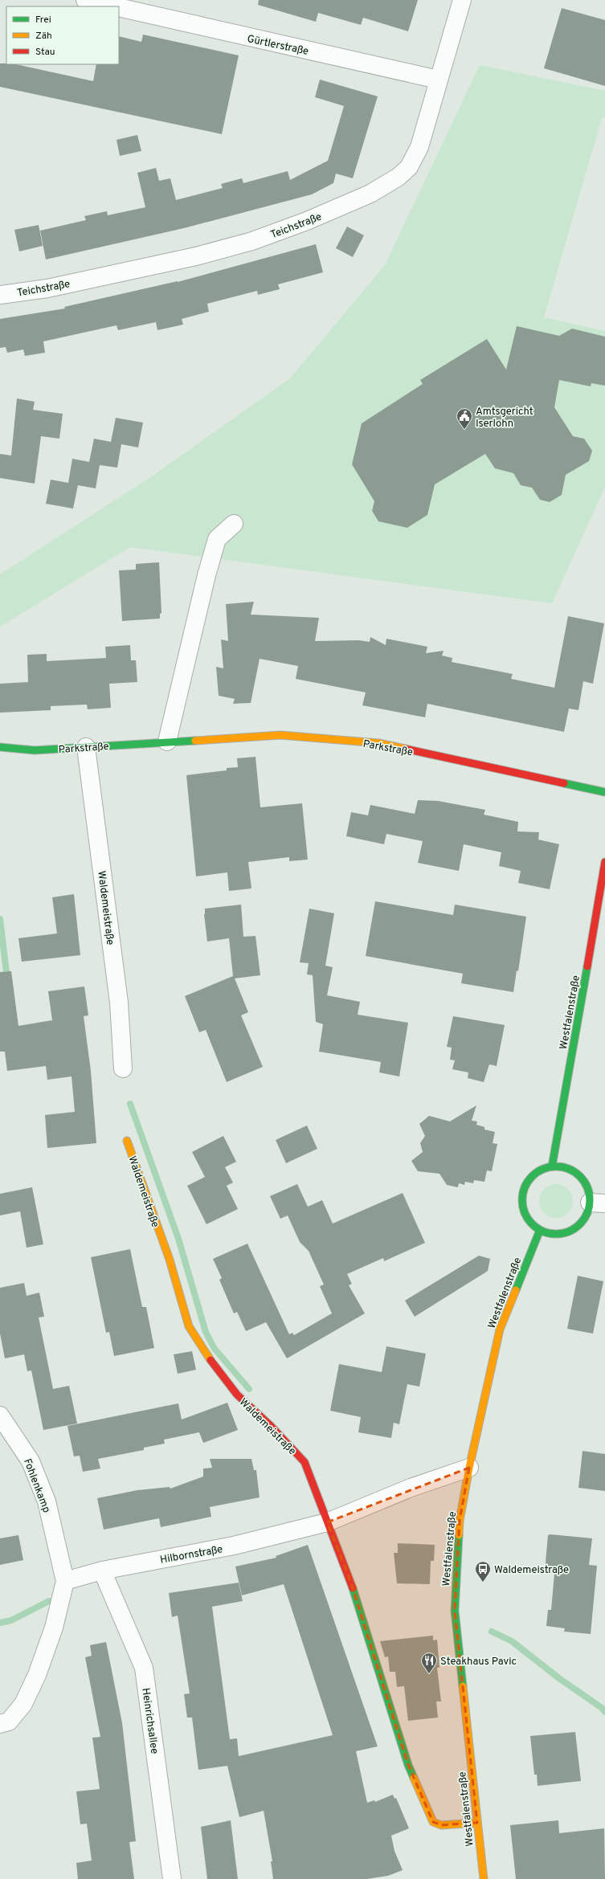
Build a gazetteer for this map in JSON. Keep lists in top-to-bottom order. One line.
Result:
{"streets":{"street":["Gürtlerstraße","Teichstraße","Parkstraße","Waldemeistraße","Westfalenstraße","Fohlenkamp","Hilbornstraße","Heinrichsallee"]},"crossings":[["Gürtlerstraße","Teichstraße"],["Parkstraße","Waldemeistraße"],["Waldemeistraße","Westfalenstraße"],["Waldemeistraße","Hilbornstraße"],["Westfalenstraße","Hilbornstraße"],["Fohlenkamp","Hilbornstraße"],["Hilbornstraße","Heinrichsallee"]],"places":{"public building":["Amtsgericht Iserlohn"],"bus stop":["Waldemeistraße"],"restaurant":["Steakhaus Pavic"]},"legend":["Frei","Zäh","Stau"]}
